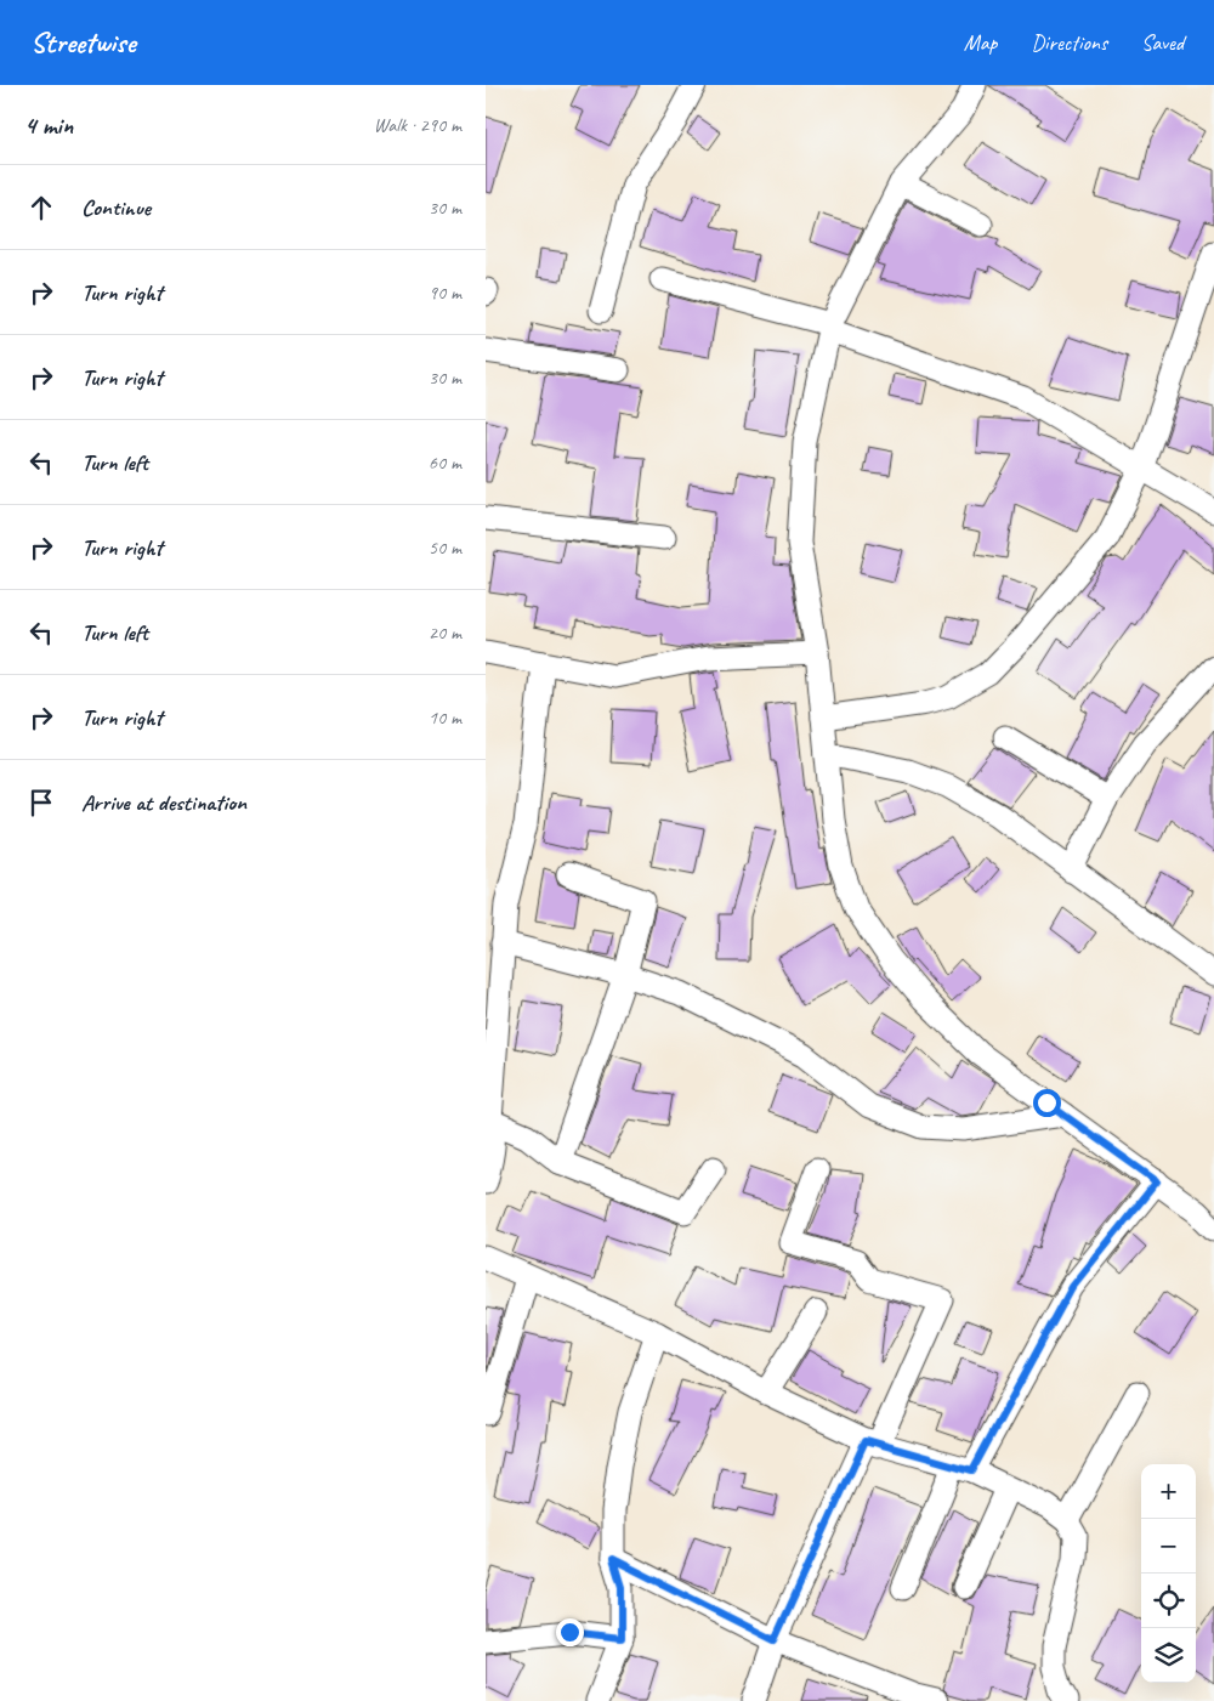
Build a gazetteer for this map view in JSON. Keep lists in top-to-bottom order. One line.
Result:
{"page":{"header":"Streetwise","nav":["Map","Directions","Saved"],"heading":["4 min","Walk · 290 m"],"list":[["Continue","30 m"],["Turn right","90 m"],["Turn right","30 m"],["Turn left","60 m"],["Turn right","50 m"],["Turn left","20 m"],["Turn right","10 m"],"Arrive at destination"],"map_buttons":["+","−"]}}
